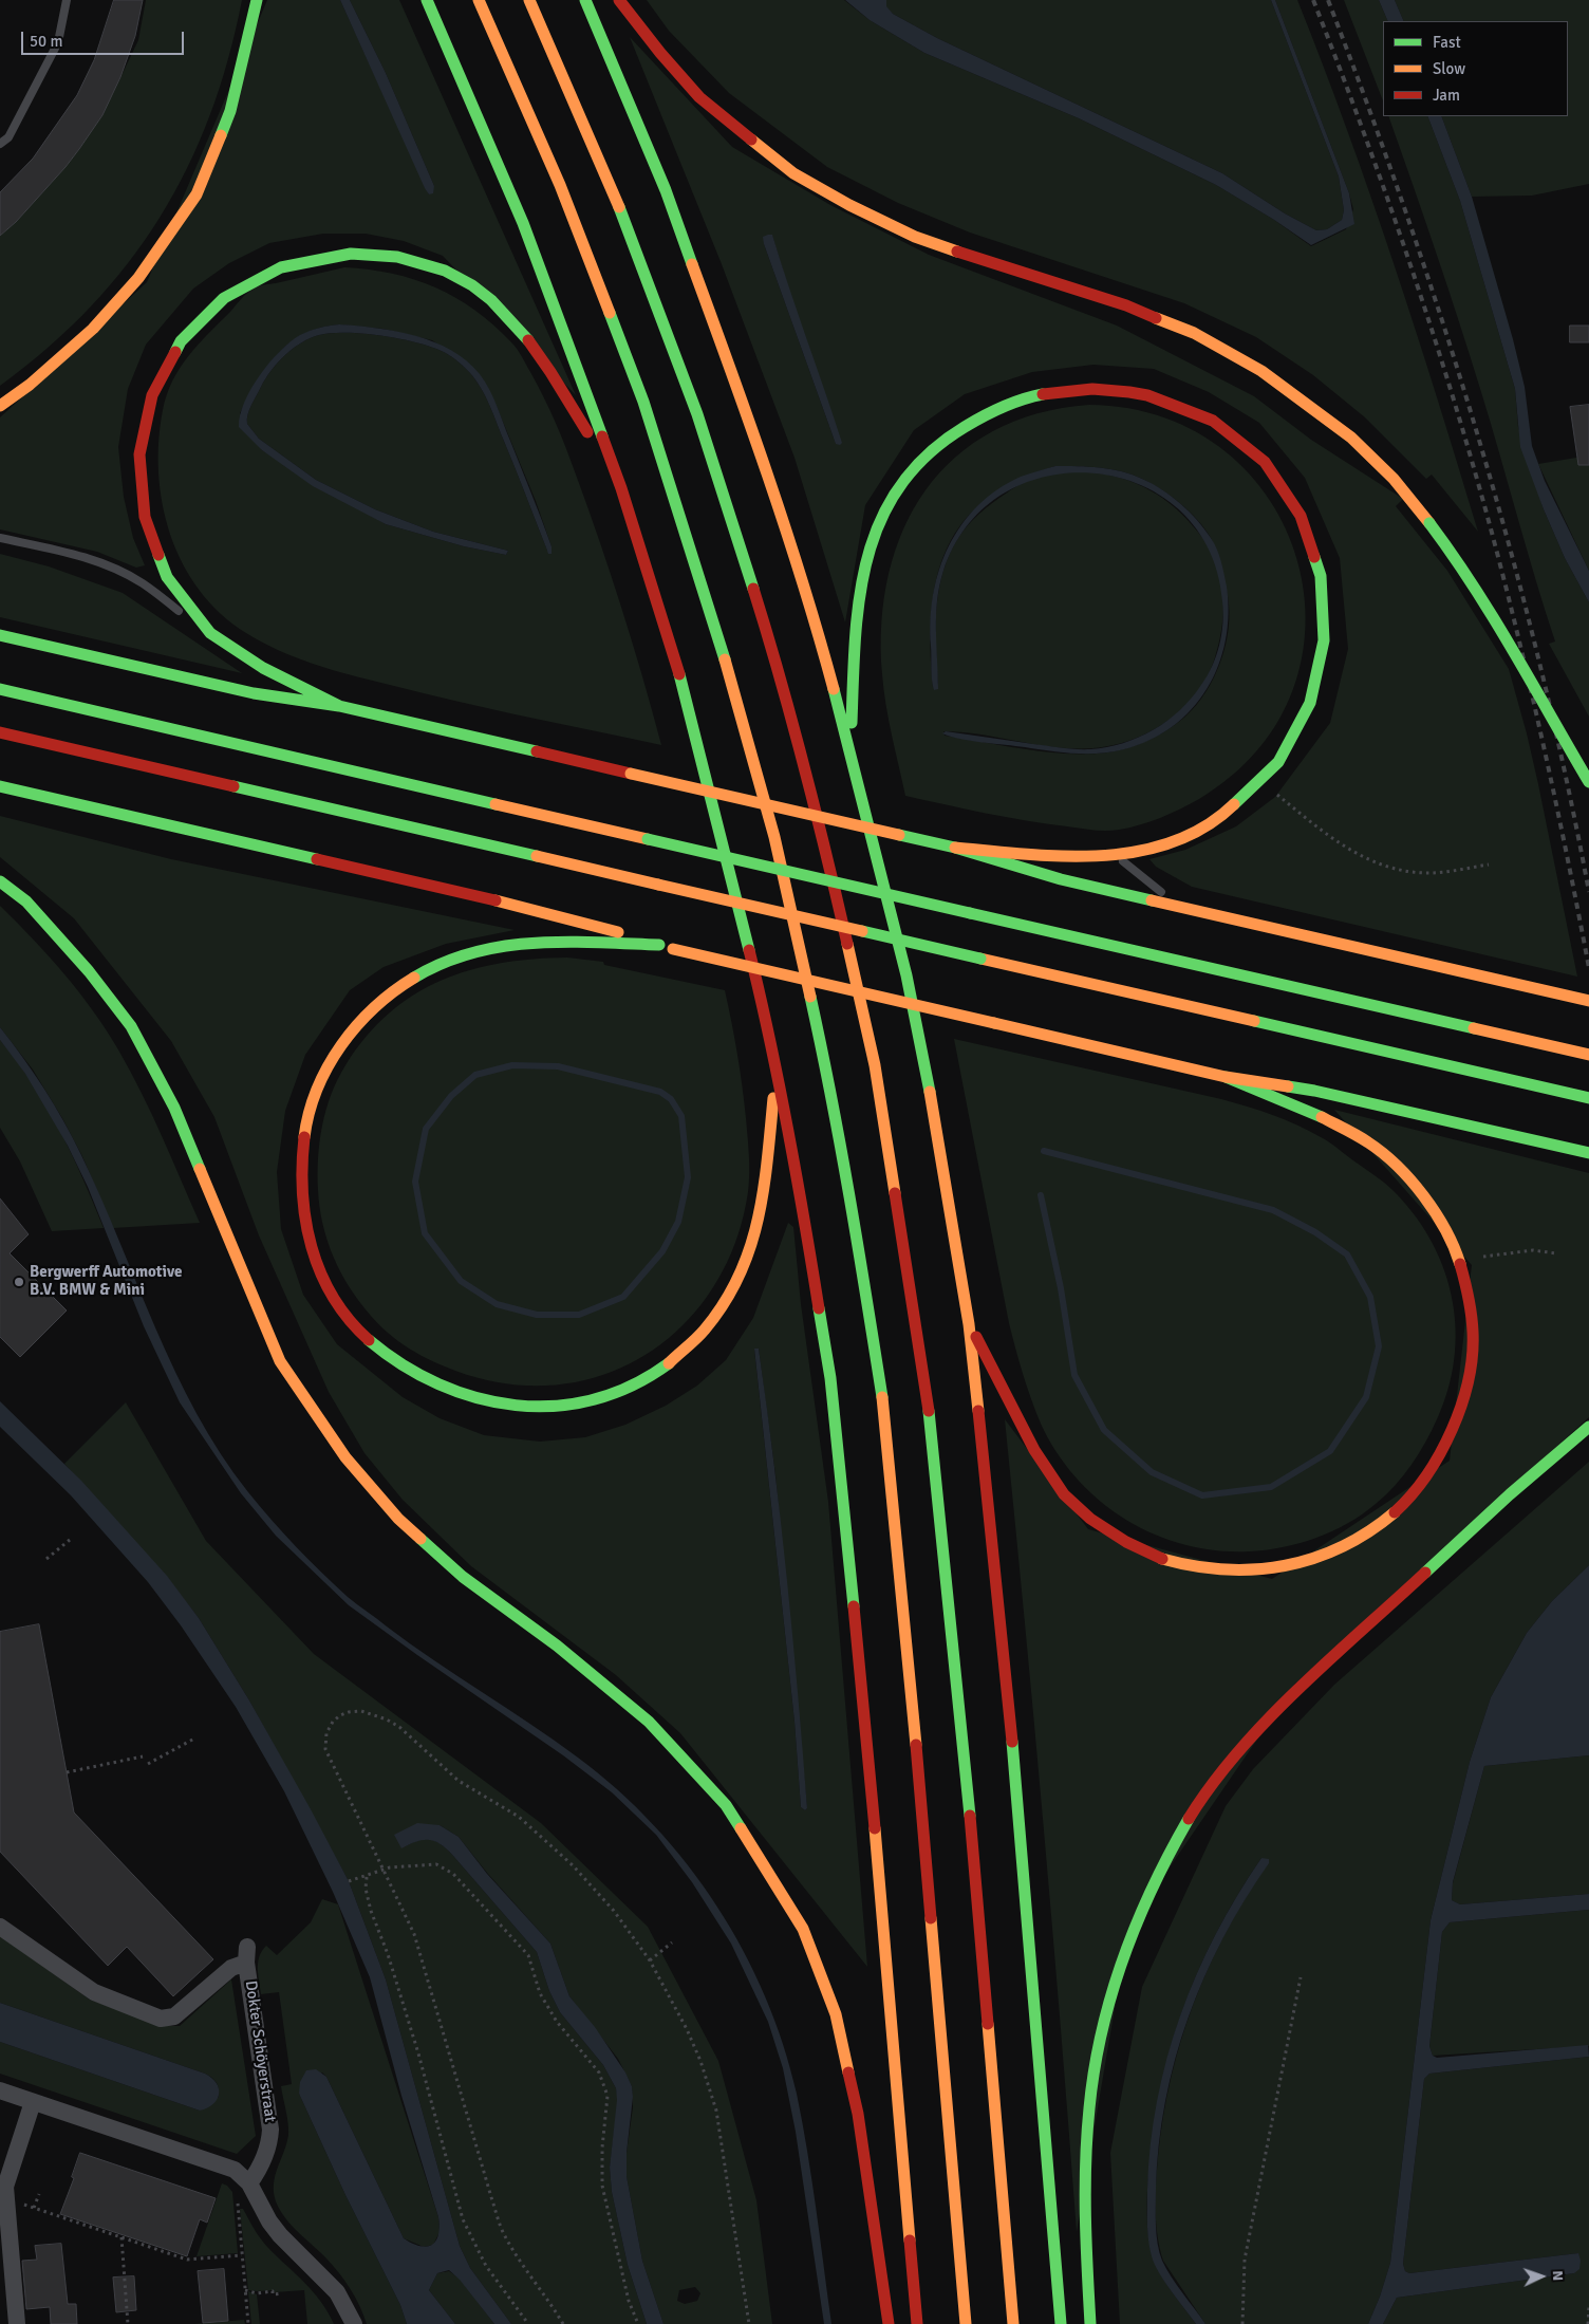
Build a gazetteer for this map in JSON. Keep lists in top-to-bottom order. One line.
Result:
{"streets":{"street":["Dokter Schöyerstraat"]},"places":["Bergwerff Automotive B.V. BMW & Mini"],"legend":["Fast","Slow","Jam"],"scale_bar":"50 m","north":"right"}
